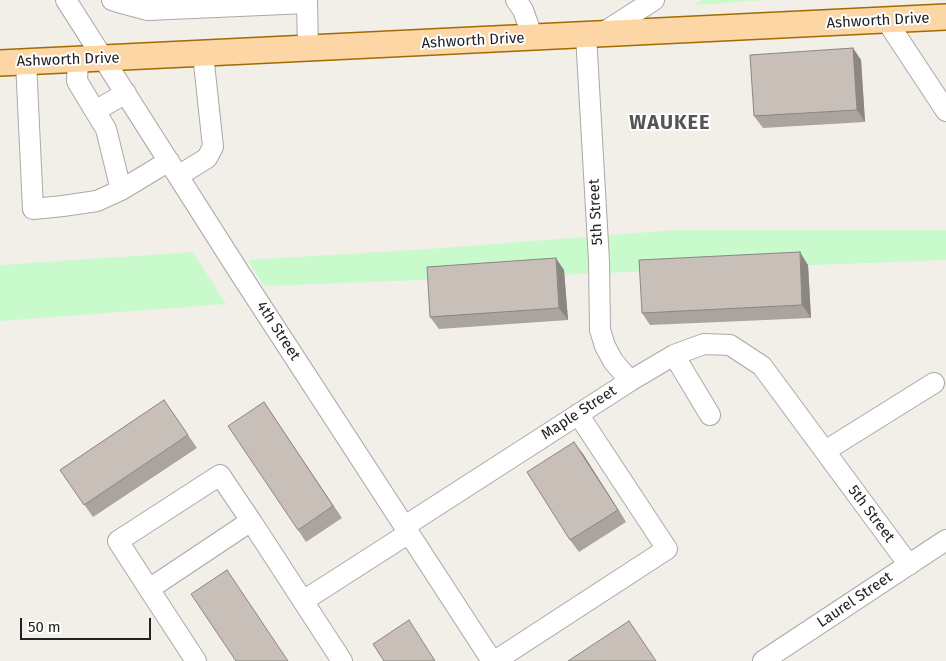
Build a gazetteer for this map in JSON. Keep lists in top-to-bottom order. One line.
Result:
{"streets":{"main road":["Ashworth Drive"],"street":["5th Street","4th Street","Maple Street","Laurel Street"]},"crossings":[["Ashworth Drive","5th Street"],["Ashworth Drive","4th Street"],["5th Street","Maple Street"],["5th Street","Laurel Street"],["4th Street","Maple Street"]],"districts":["WAUKEE"],"scale_bar":"50 m"}
